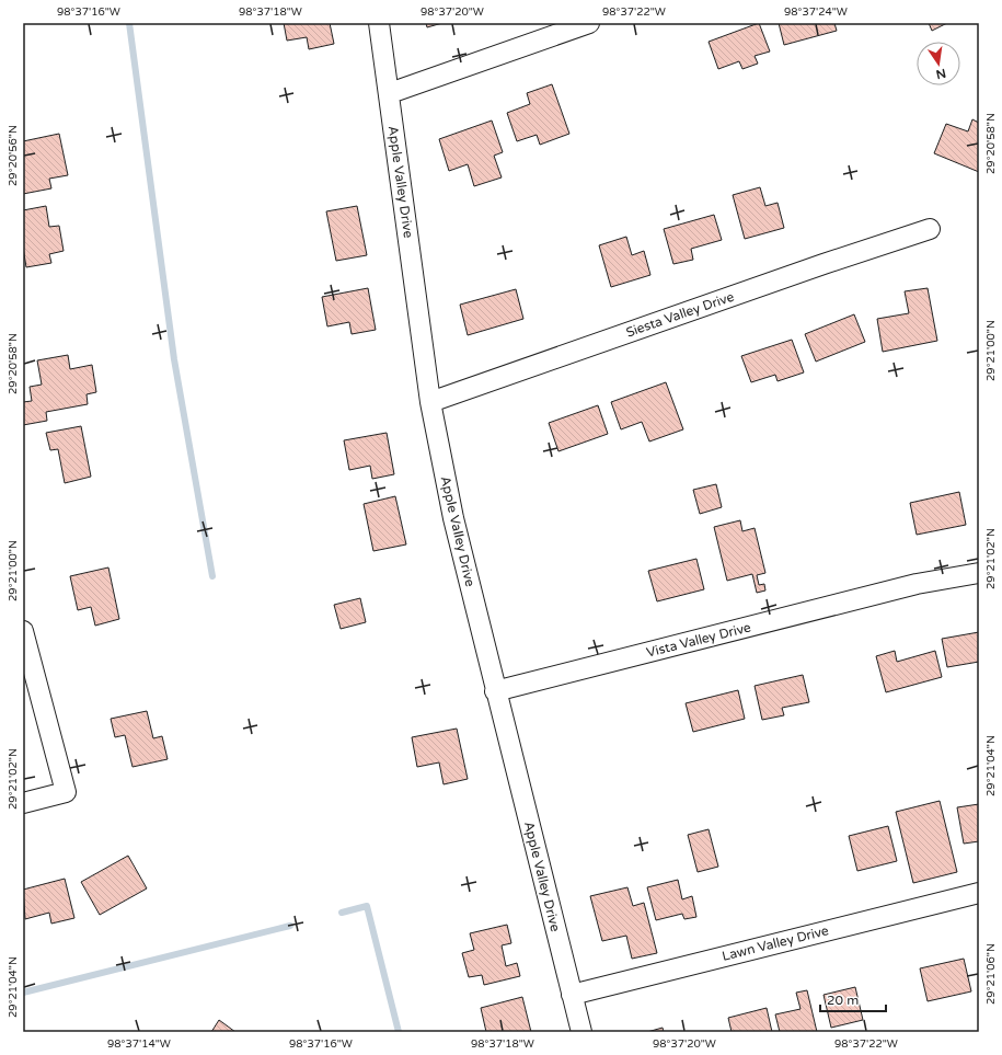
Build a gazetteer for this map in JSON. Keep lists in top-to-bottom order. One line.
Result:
{"streets":{"street":["Apple Valley Drive","Siesta Valley Drive","Vista Valley Drive","Lawn Valley Drive"]},"crossings":[["Apple Valley Drive","Siesta Valley Drive"],["Apple Valley Drive","Vista Valley Drive"],["Apple Valley Drive","Lawn Valley Drive"]],"scale_bar":"20 m","north":"bottom","coordinates":["98°37'16\"W","98°37'18\"W","98°37'20\"W","98°37'22\"W","98°37'24\"W","29°20'58\"N","29°20'56\"N","29°21'00\"N","29°21'02\"N","29°21'04\"N","29°21'06\"N","98°37'14\"W"]}
